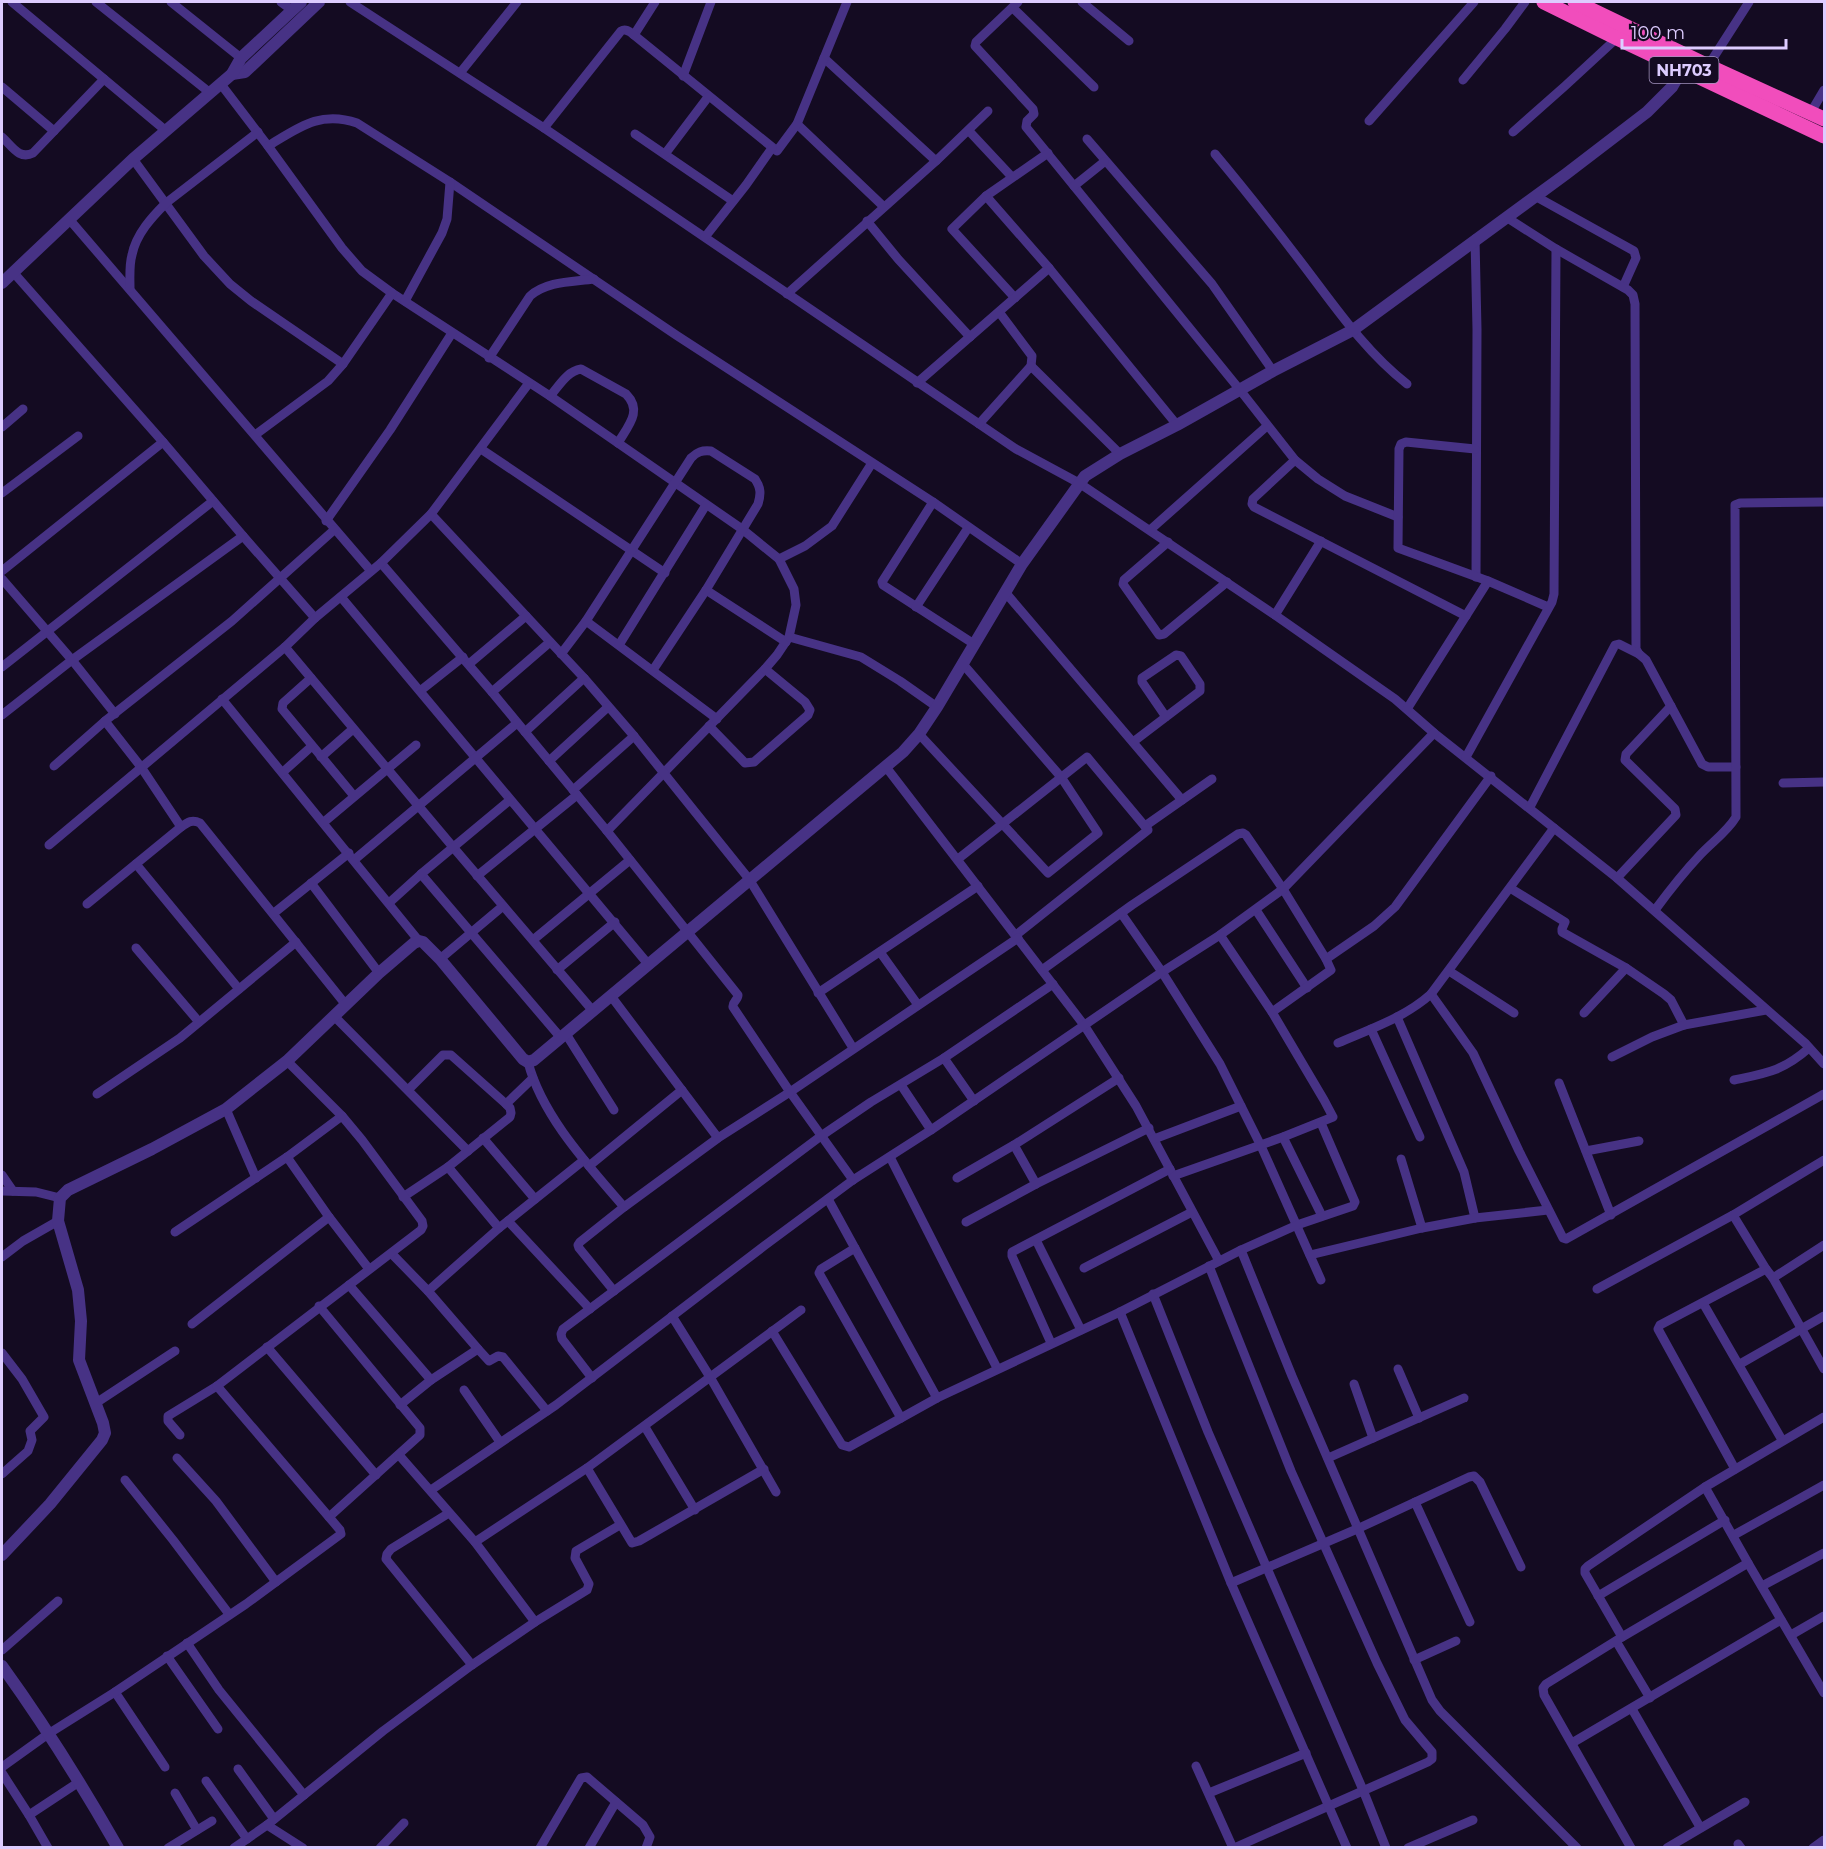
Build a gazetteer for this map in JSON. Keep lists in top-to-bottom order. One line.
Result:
{"streets":{"highway":["NH703"]},"scale_bar":"100 m"}
